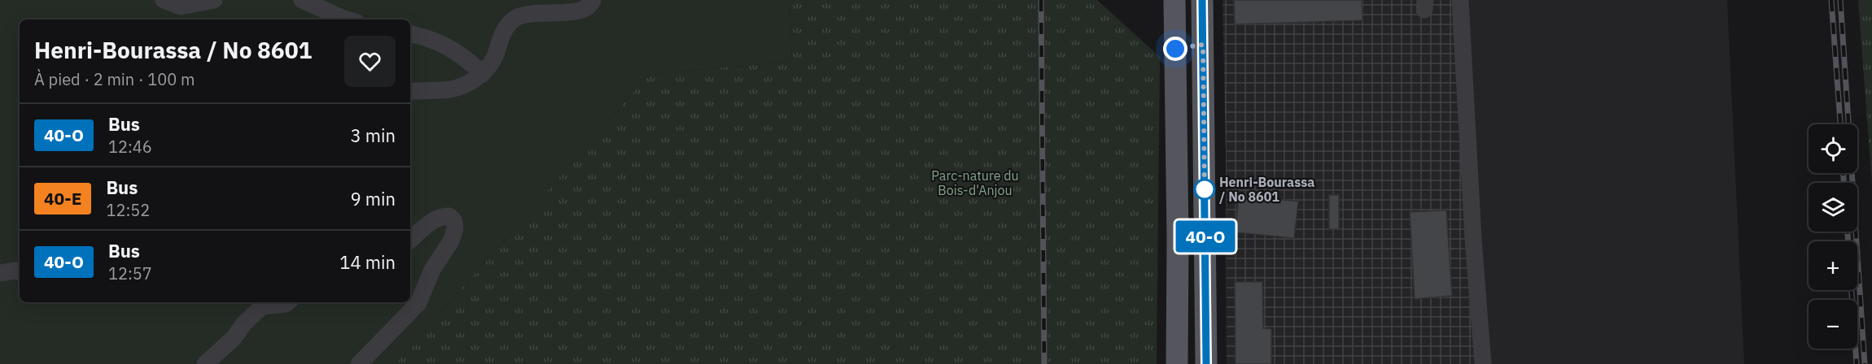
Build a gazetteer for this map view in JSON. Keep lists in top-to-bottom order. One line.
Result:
{"parks":["Parc-nature du Bois-d'Anjou"],"places":["Henri-Bourassa / No 8601"],"lines":["bus line 40-O"],"page":{"on_map":"40-O","heading":["Henri-Bourassa / No 8601","À pied · 2 min · 100 m"],"list":[{"mark":"40-O","name":"Bus","note":"12:46","value":"3 min"},{"mark":"40-E","name":"Bus","note":"12:52","value":"9 min"},{"mark":"40-O","name":"Bus","note":"12:57","value":"14 min"}],"map_buttons":["+","−"]}}
